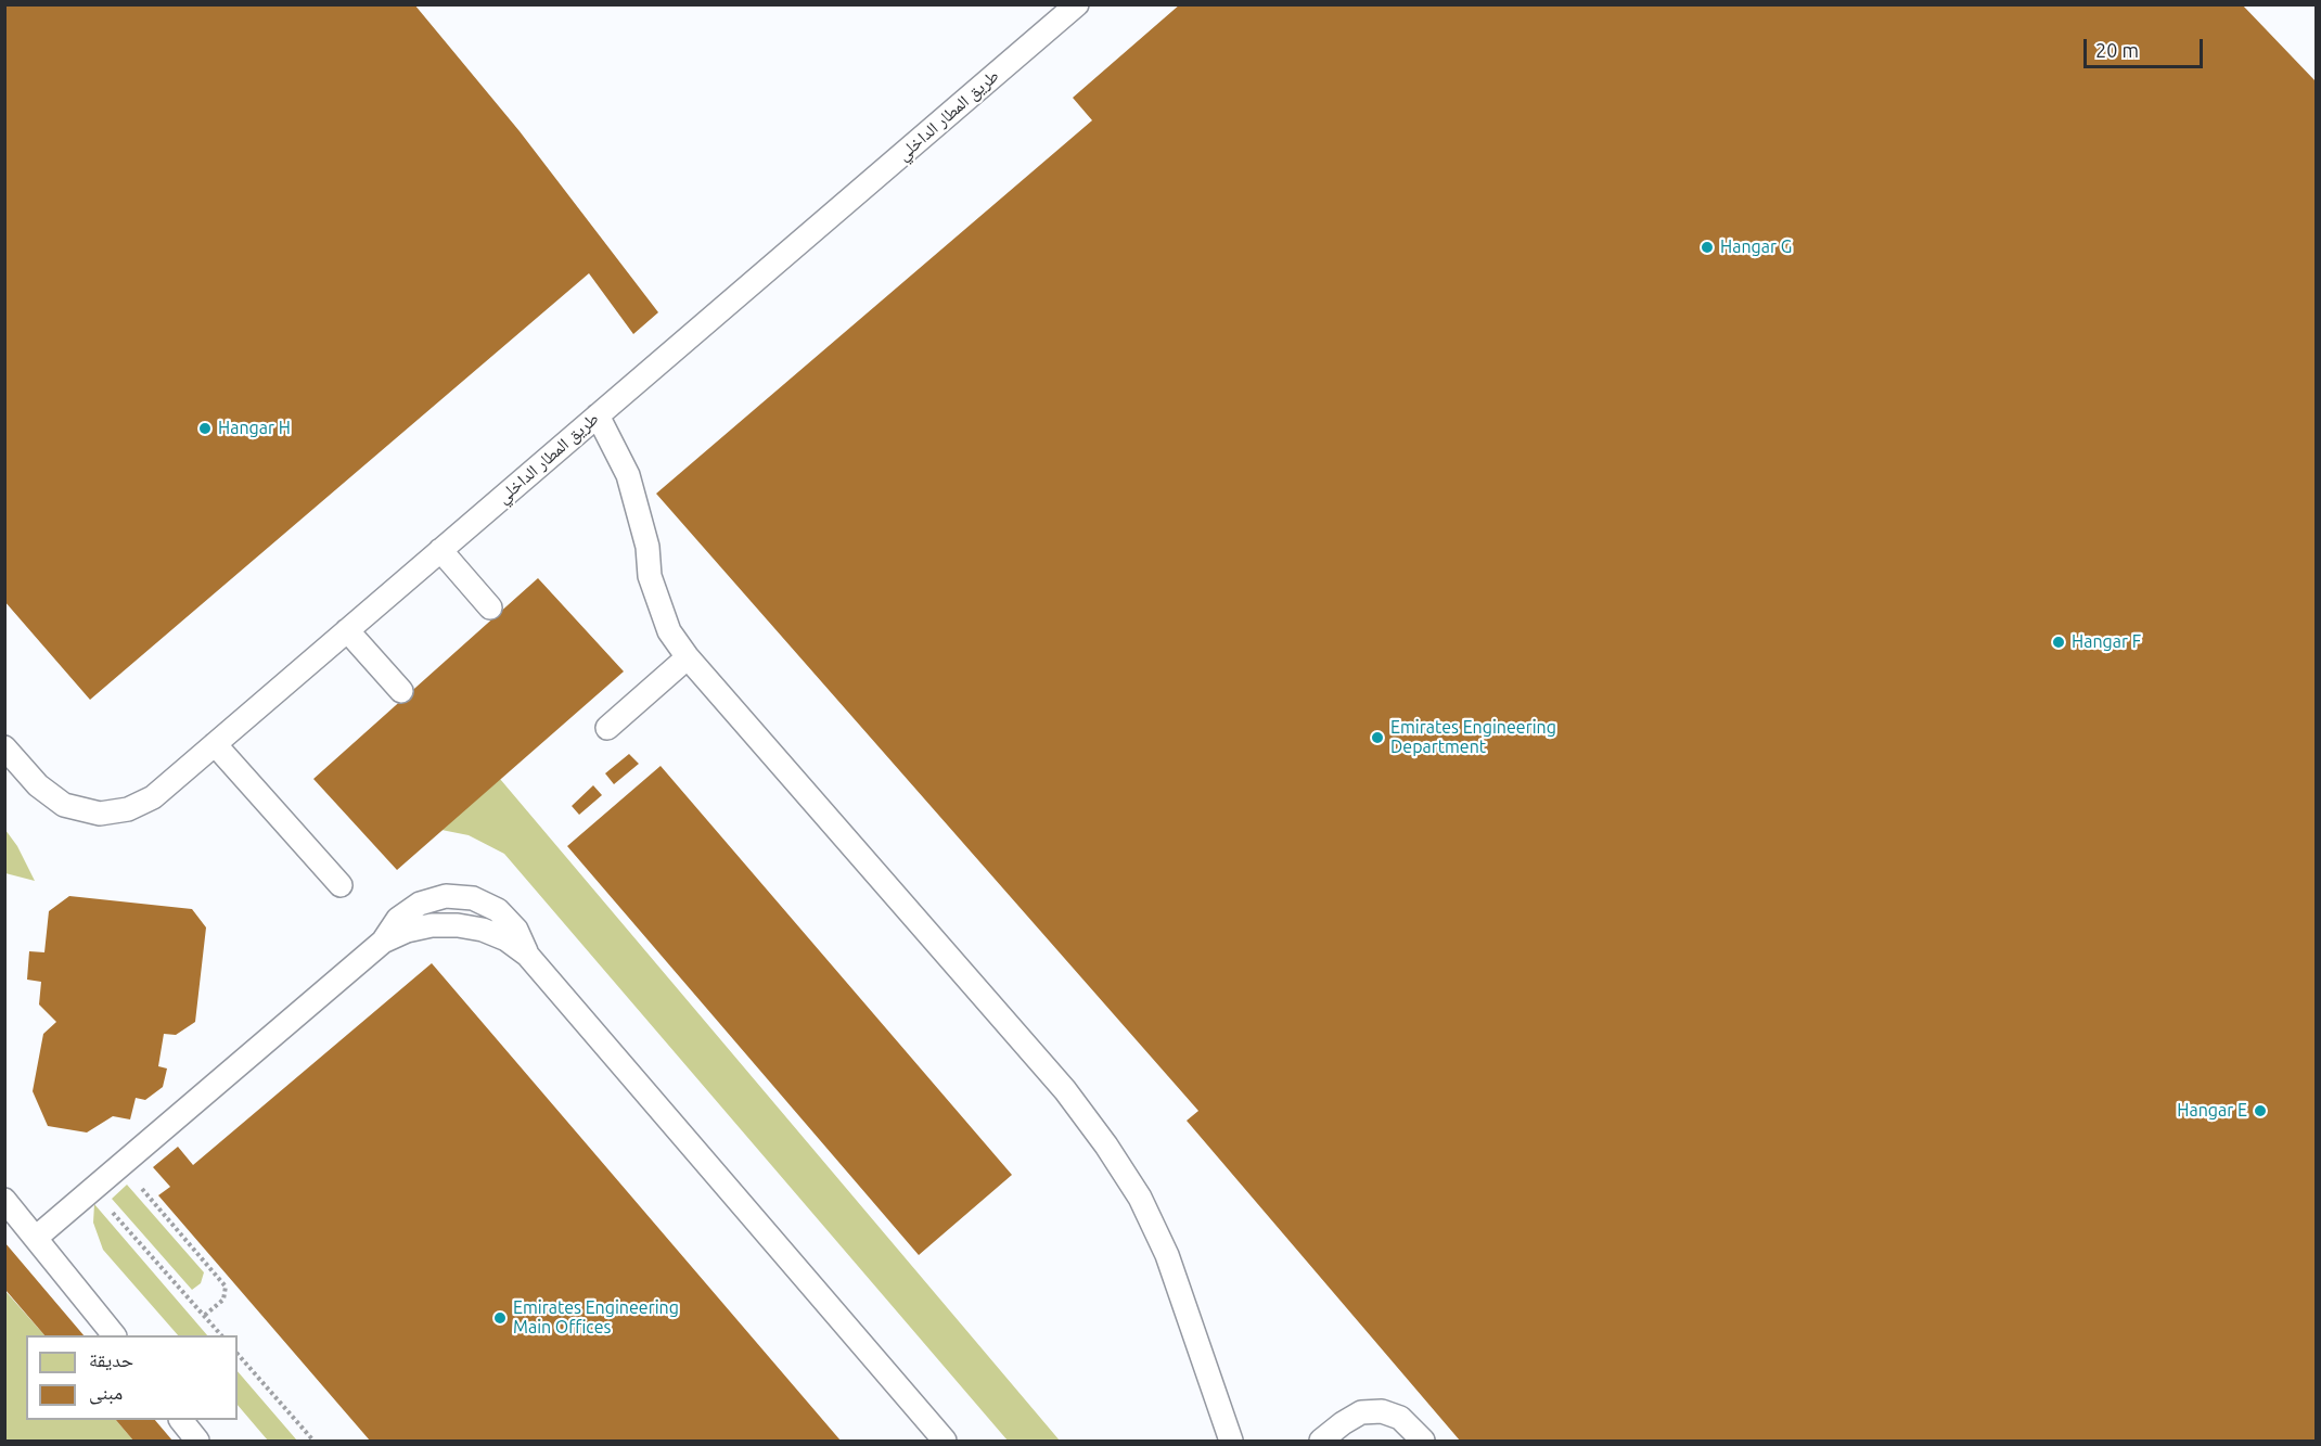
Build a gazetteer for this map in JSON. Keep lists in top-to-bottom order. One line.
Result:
{"streets":{"lane":["طريق المطار الداخلي"]},"places":["Hangar G","Hangar H","Hangar F","Emirates Engineering Department","Hangar E","Emirates Engineering Main Offices"],"legend":["حديقة","مبنى"],"scale_bar":"20 m"}
